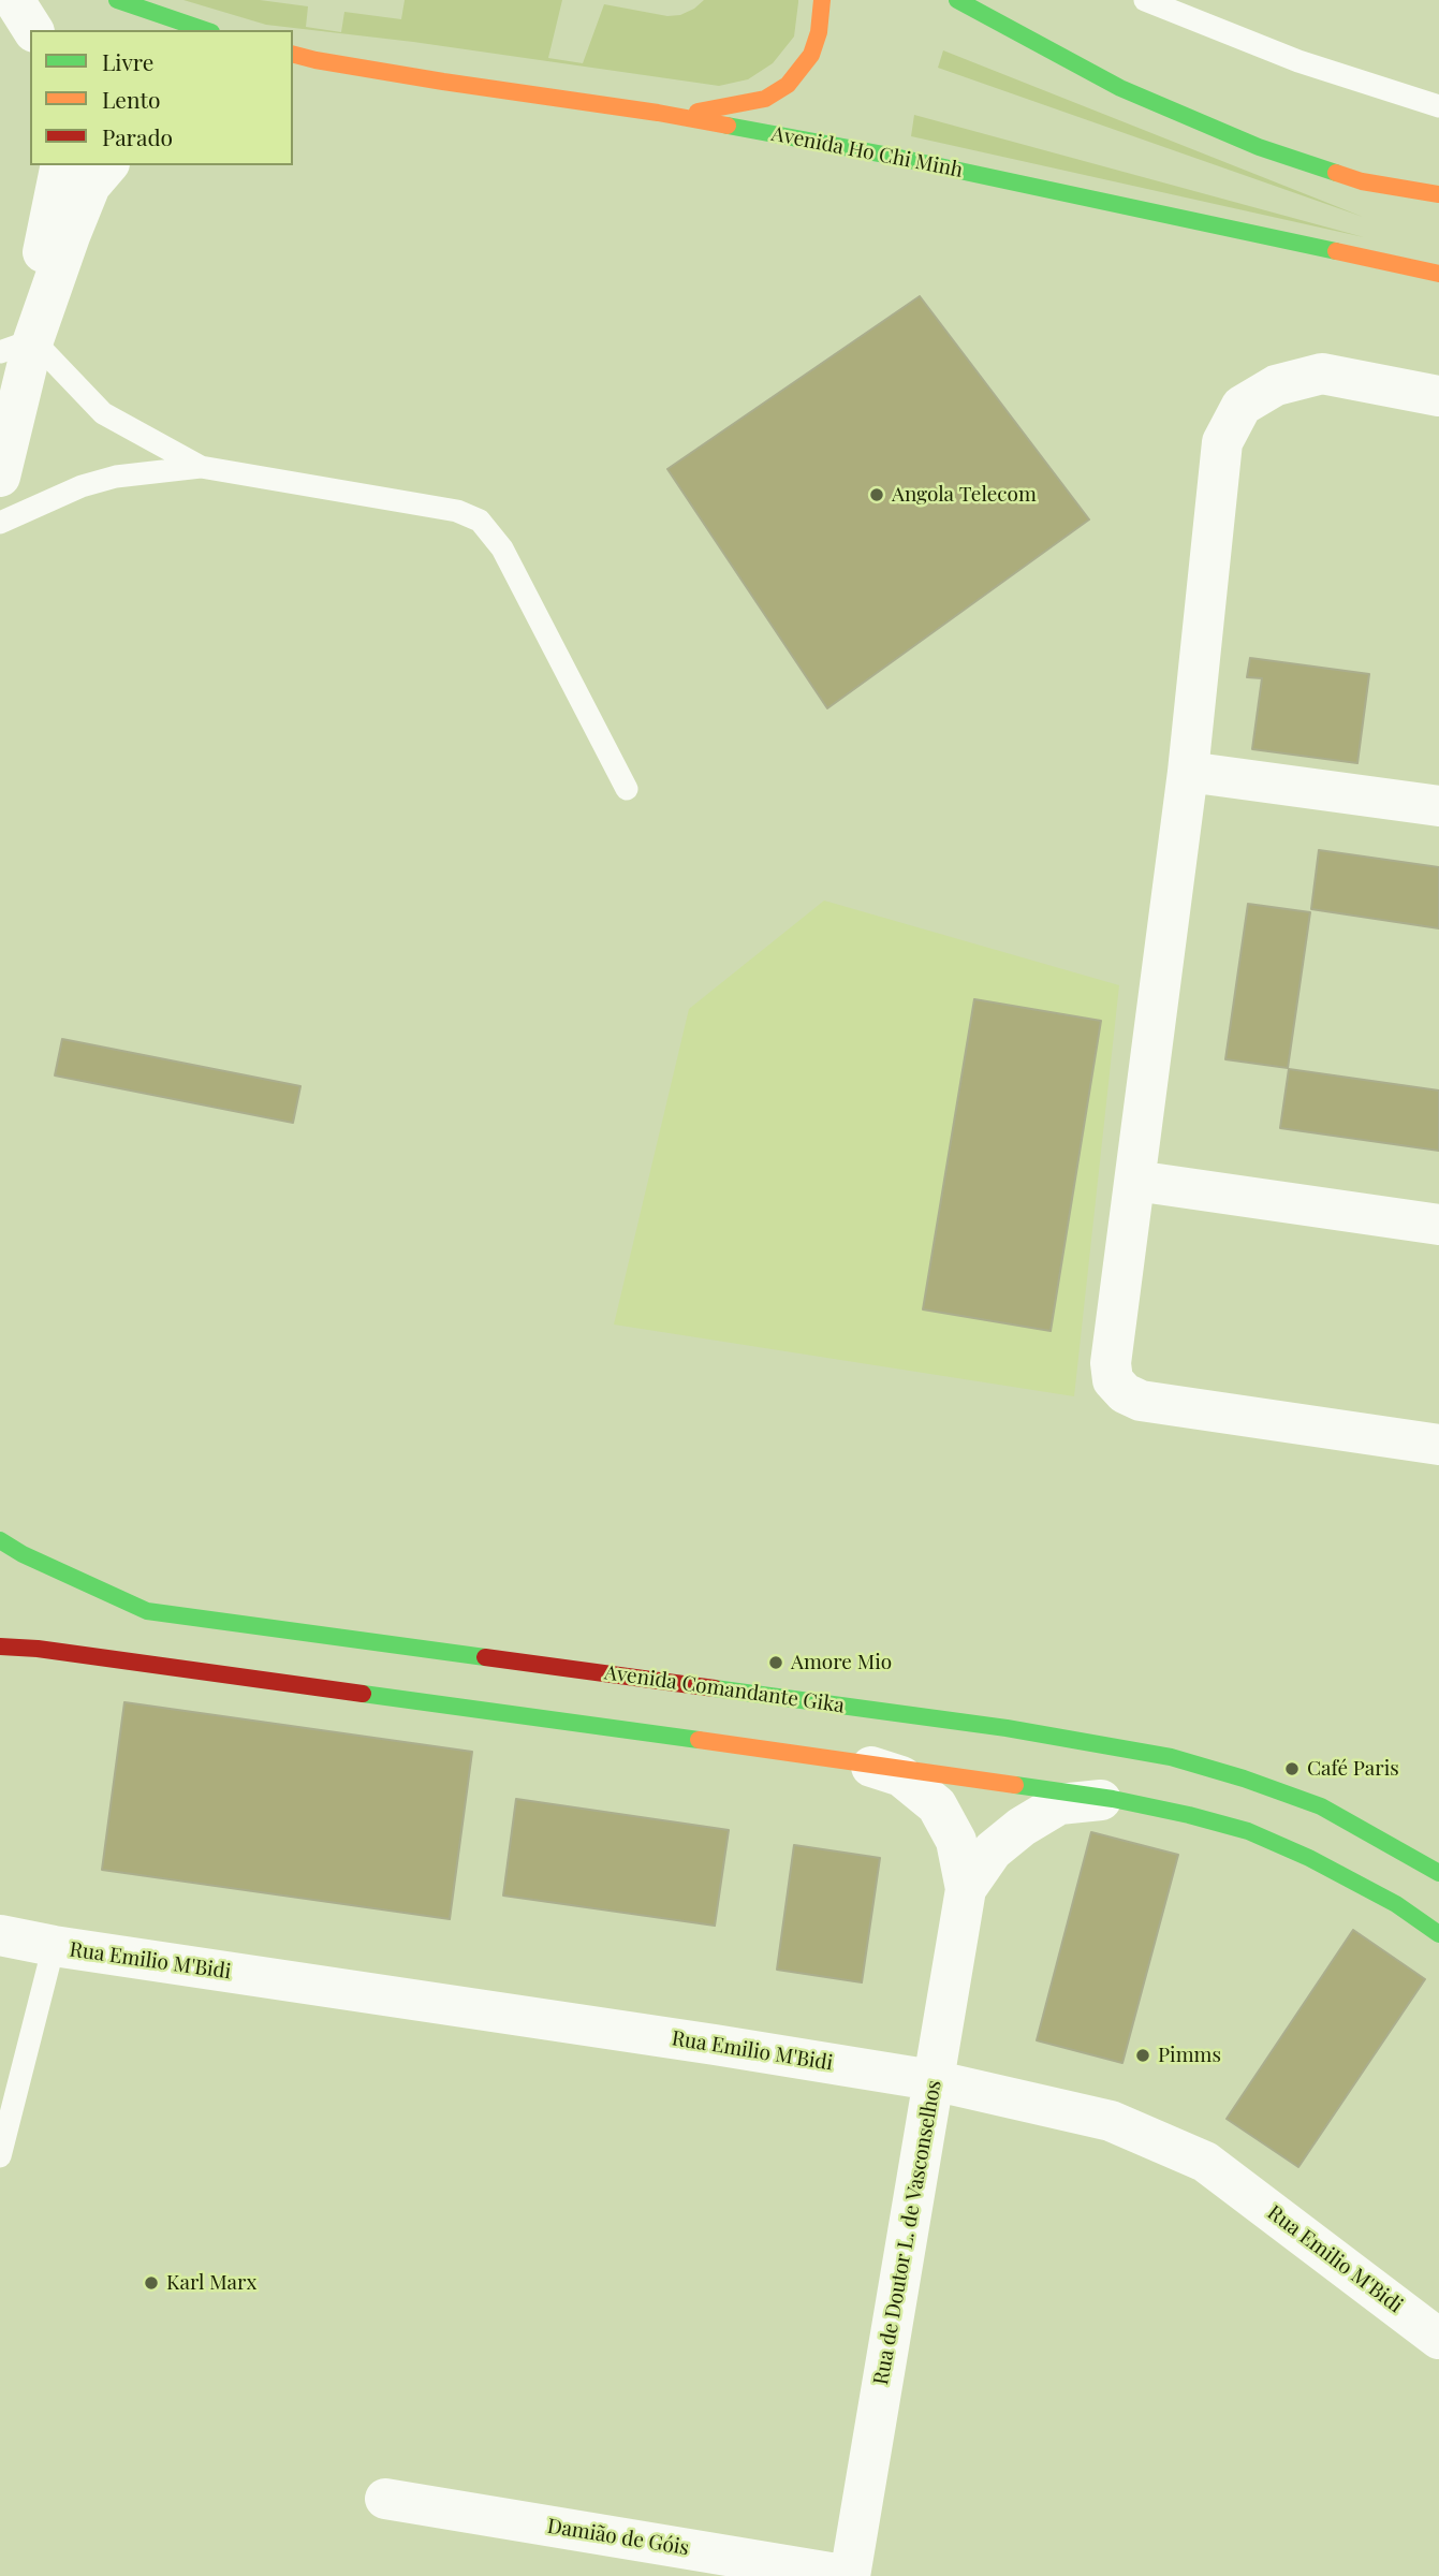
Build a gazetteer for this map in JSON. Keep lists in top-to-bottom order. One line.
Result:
{"streets":{"street":["Avenida Ho Chi Minh","Avenida Comandante Gika","Rua Emilio M'Bidi","Rua de Doutor L. de Vasconselhos","Damião de Góis"]},"crossings":[["Rua Emilio M'Bidi","Rua de Doutor L. de Vasconselhos"],["Rua de Doutor L. de Vasconselhos","Damião de Góis"]],"places":["Angola Telecom","Amore Mio","Café Paris","Pimms","Karl Marx"],"legend":["Livre","Lento","Parado"]}
